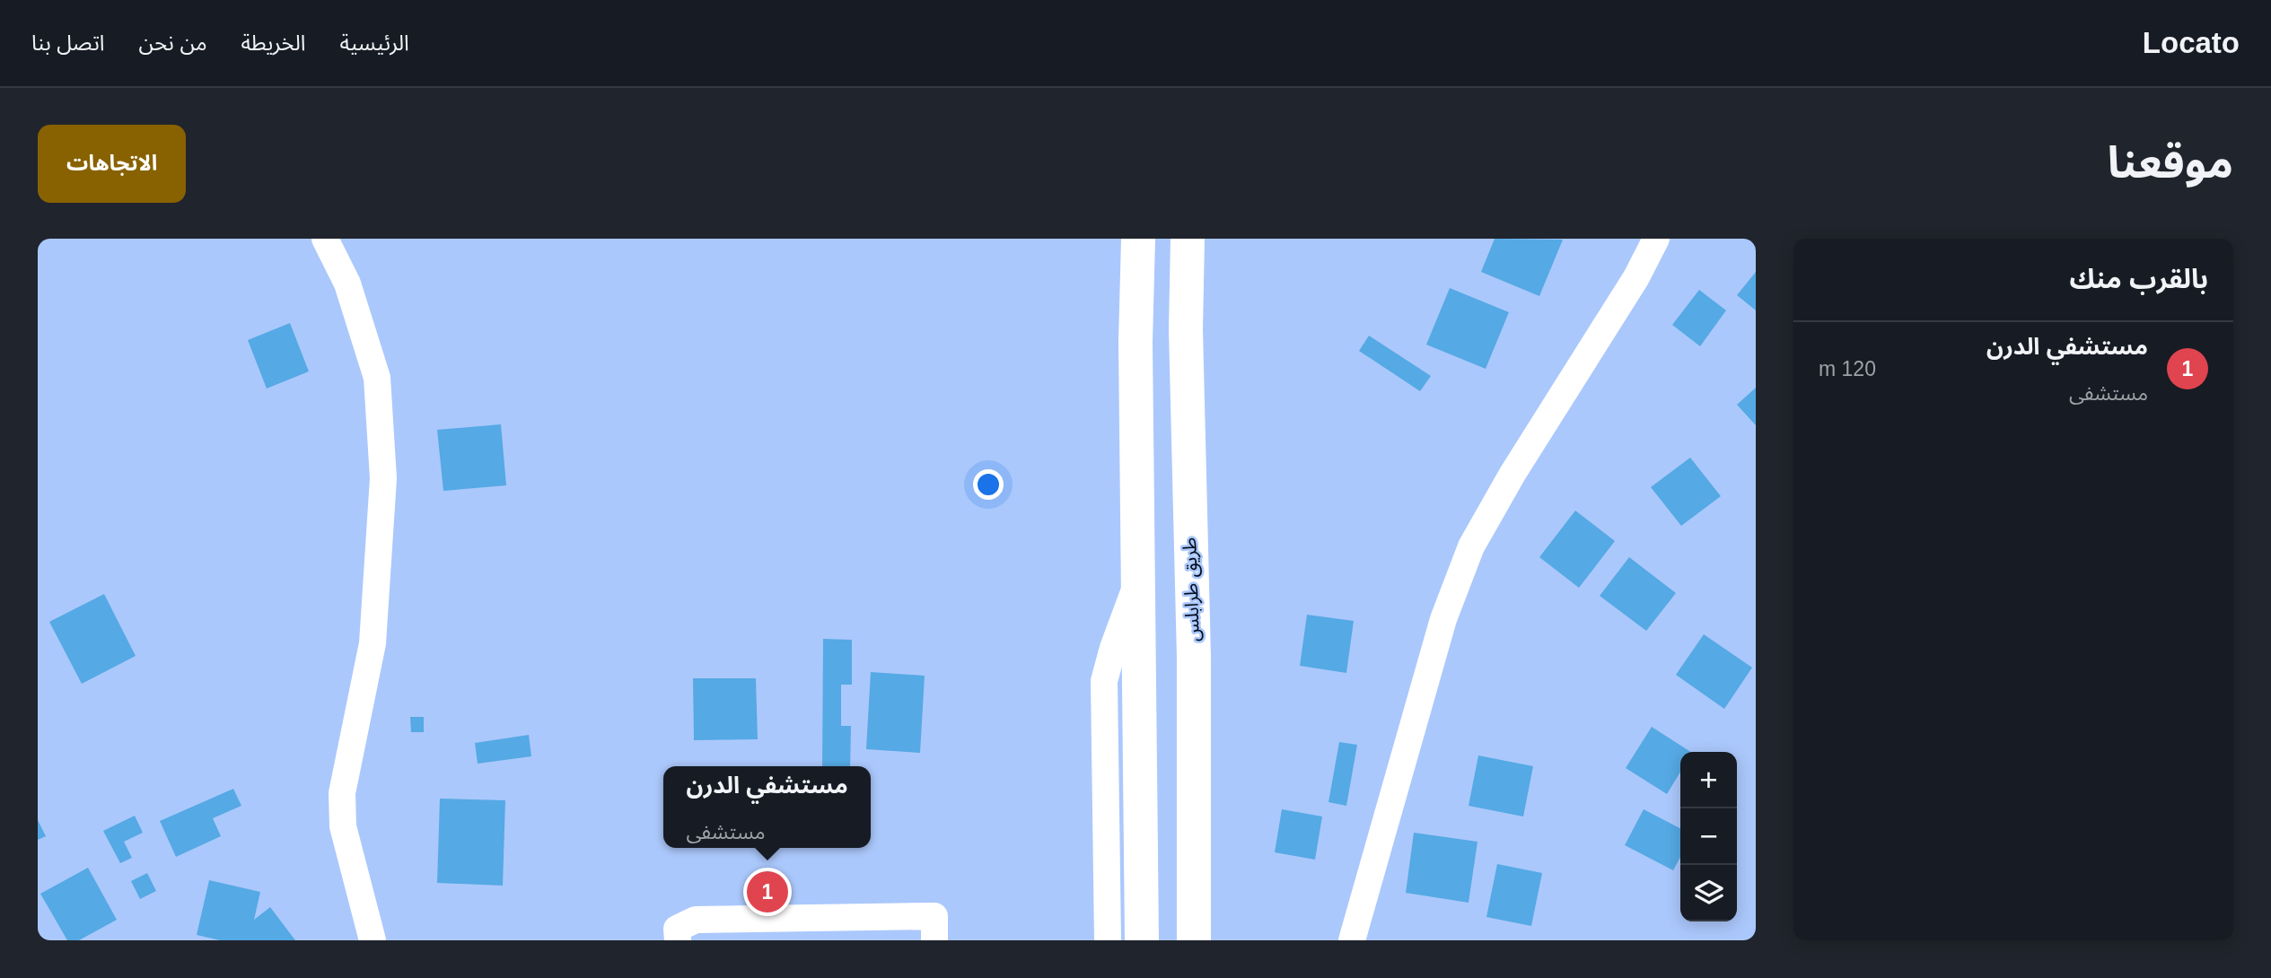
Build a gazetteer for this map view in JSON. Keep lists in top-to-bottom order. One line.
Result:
{"streets":{"highway":["طريق طرابلس"]},"page":{"header":"Locato","nav":["الرئيسية","الخريطة","من نحن","اتصل بنا"],"title":"موقعنا","buttons":"الاتجاهات","heading":"بالقرب منك","list":[{"mark":"1","name":"مستشفي الدرن","note":"مستشفى","value":"120 m"}],"map_buttons":["+","−"],"popup":["مستشفي الدرن","مستشفى"],"pins":"1"}}
